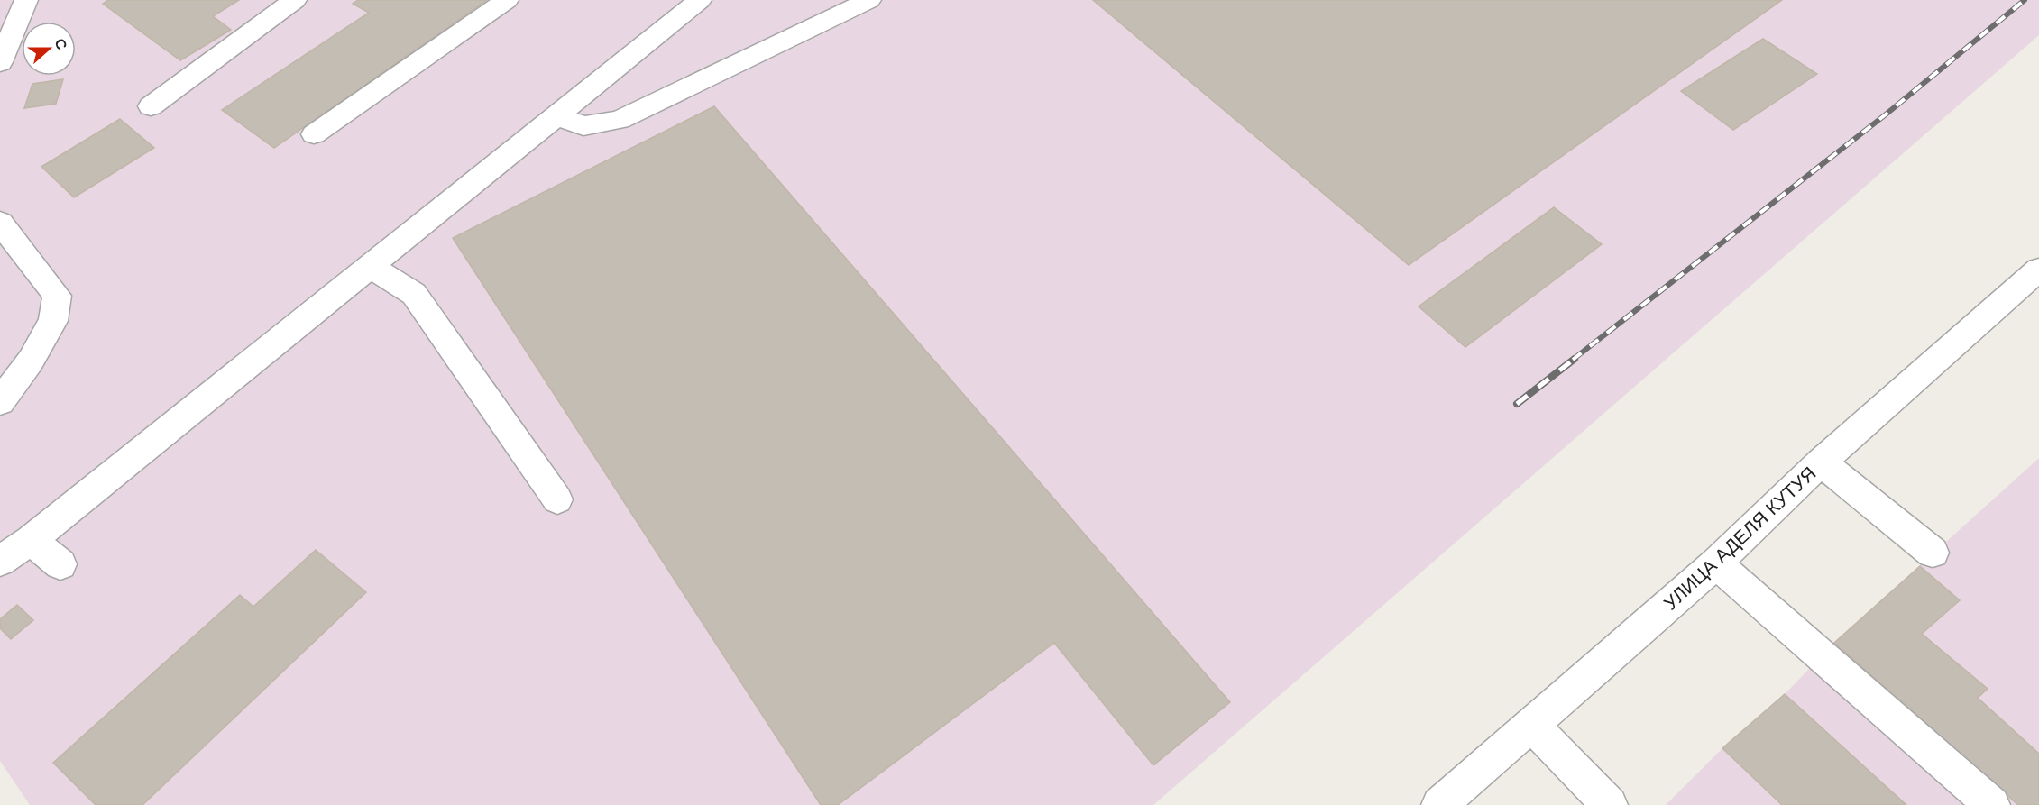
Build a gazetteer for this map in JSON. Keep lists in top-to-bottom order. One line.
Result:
{"streets":{"street":["УЛИЦА АДЕЛЯ КУТУЯ"]},"north":"right"}
